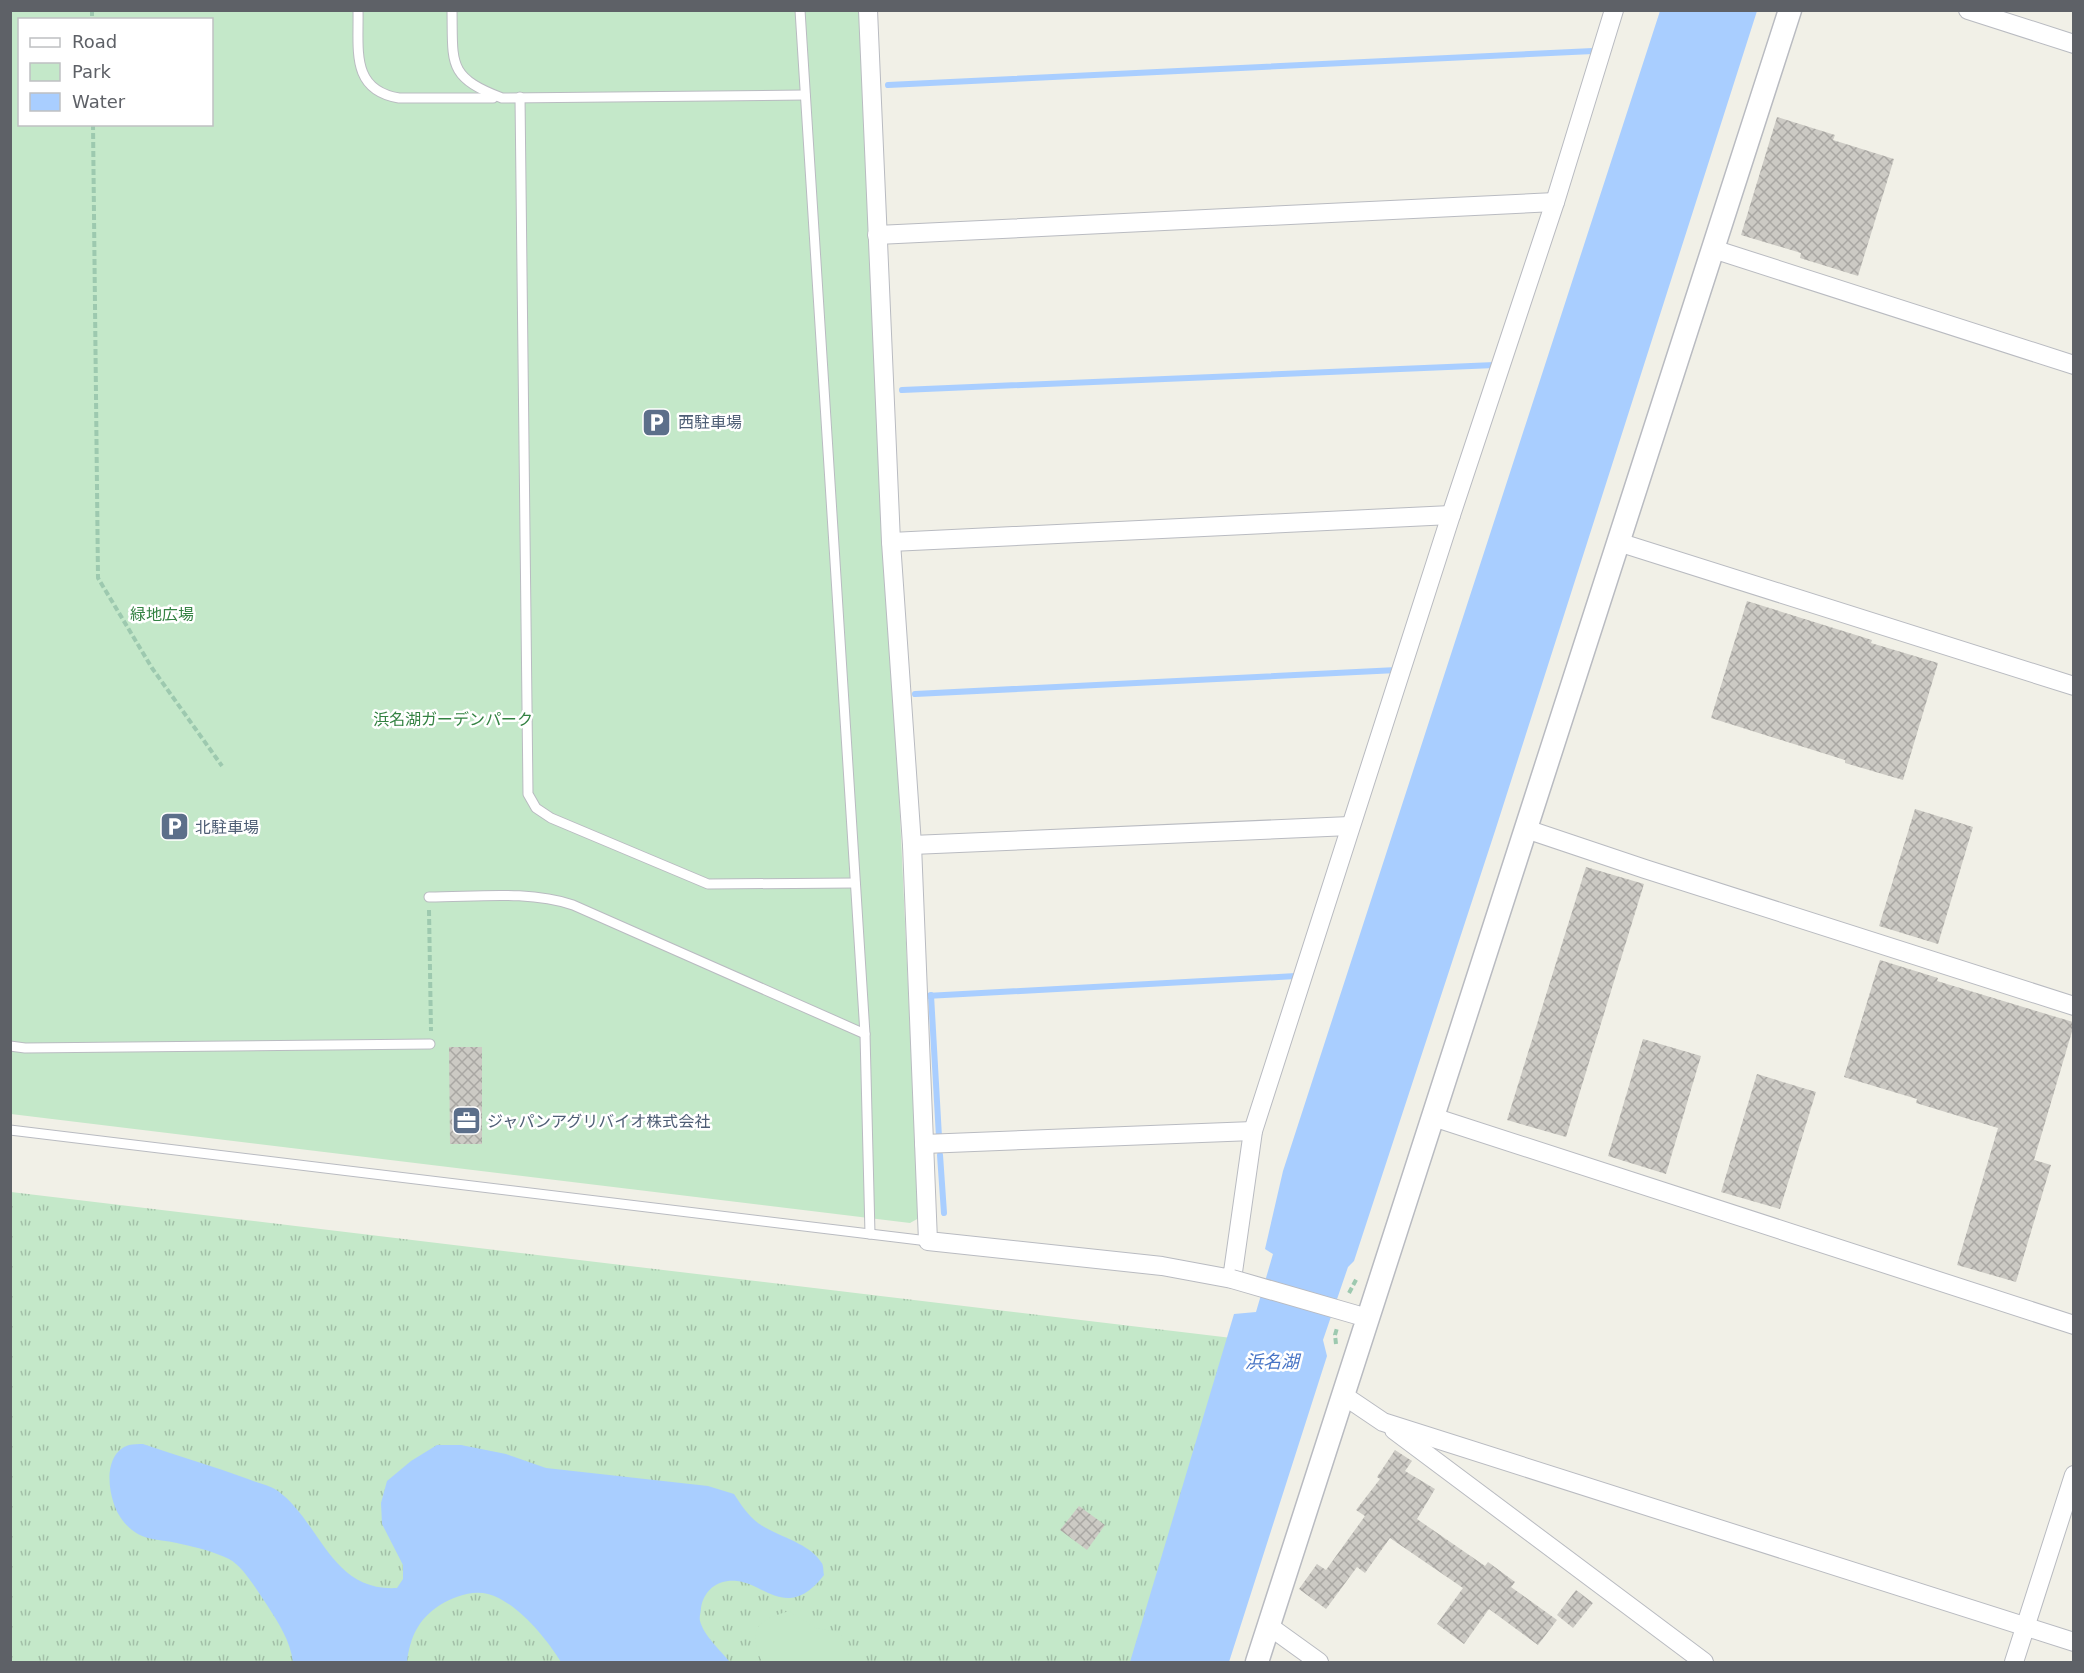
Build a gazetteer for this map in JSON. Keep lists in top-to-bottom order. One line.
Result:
{"water":["浜名湖"],"parks":["緑地広場","浜名湖ガーデンパーク"],"places":{"parking":["西駐車場","北駐車場"],"office":["ジャパンアグリバイオ株式会社"]},"legend":["Road","Park","Water"]}
